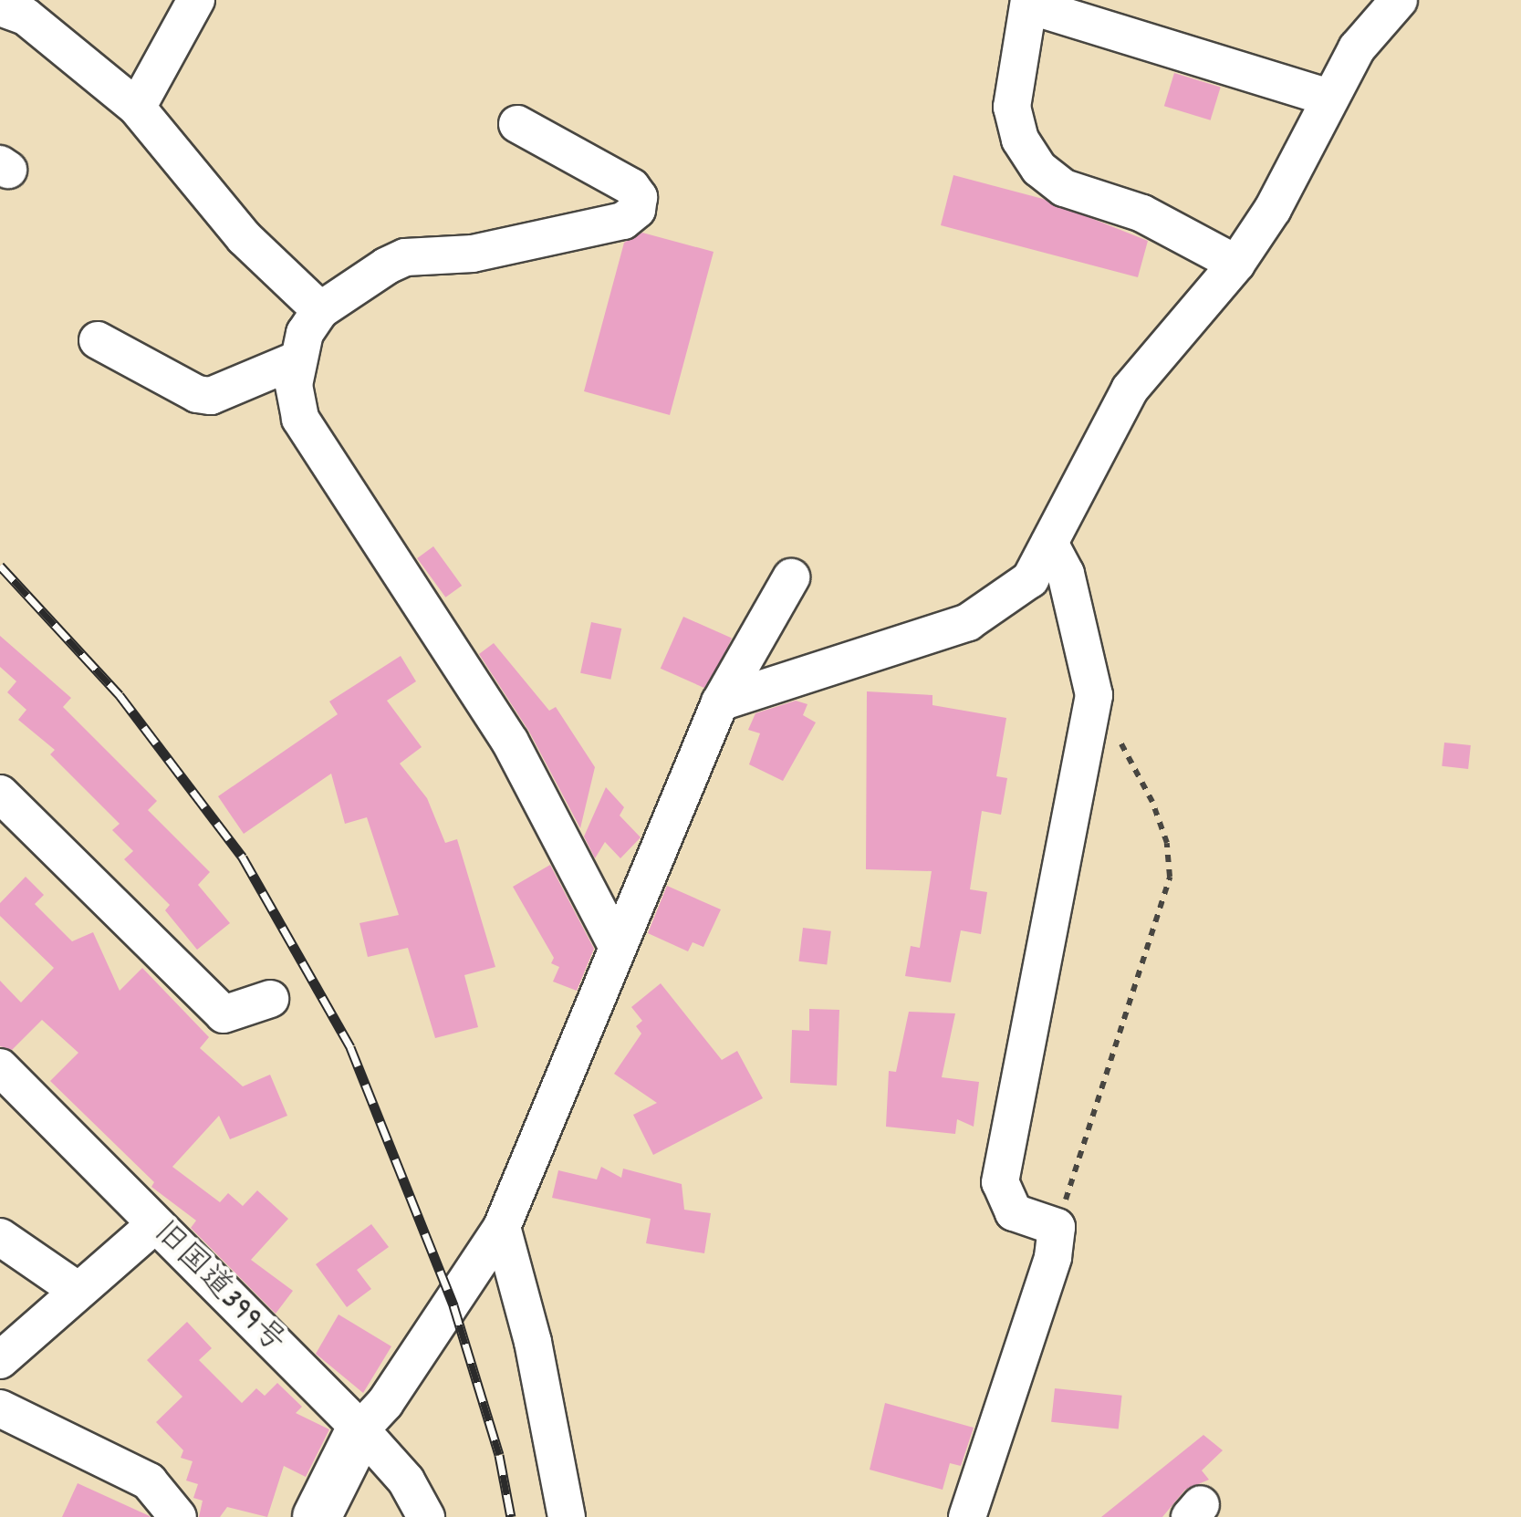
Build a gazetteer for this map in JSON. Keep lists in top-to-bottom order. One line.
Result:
{"streets":{"street":["旧国道399号"]}}
